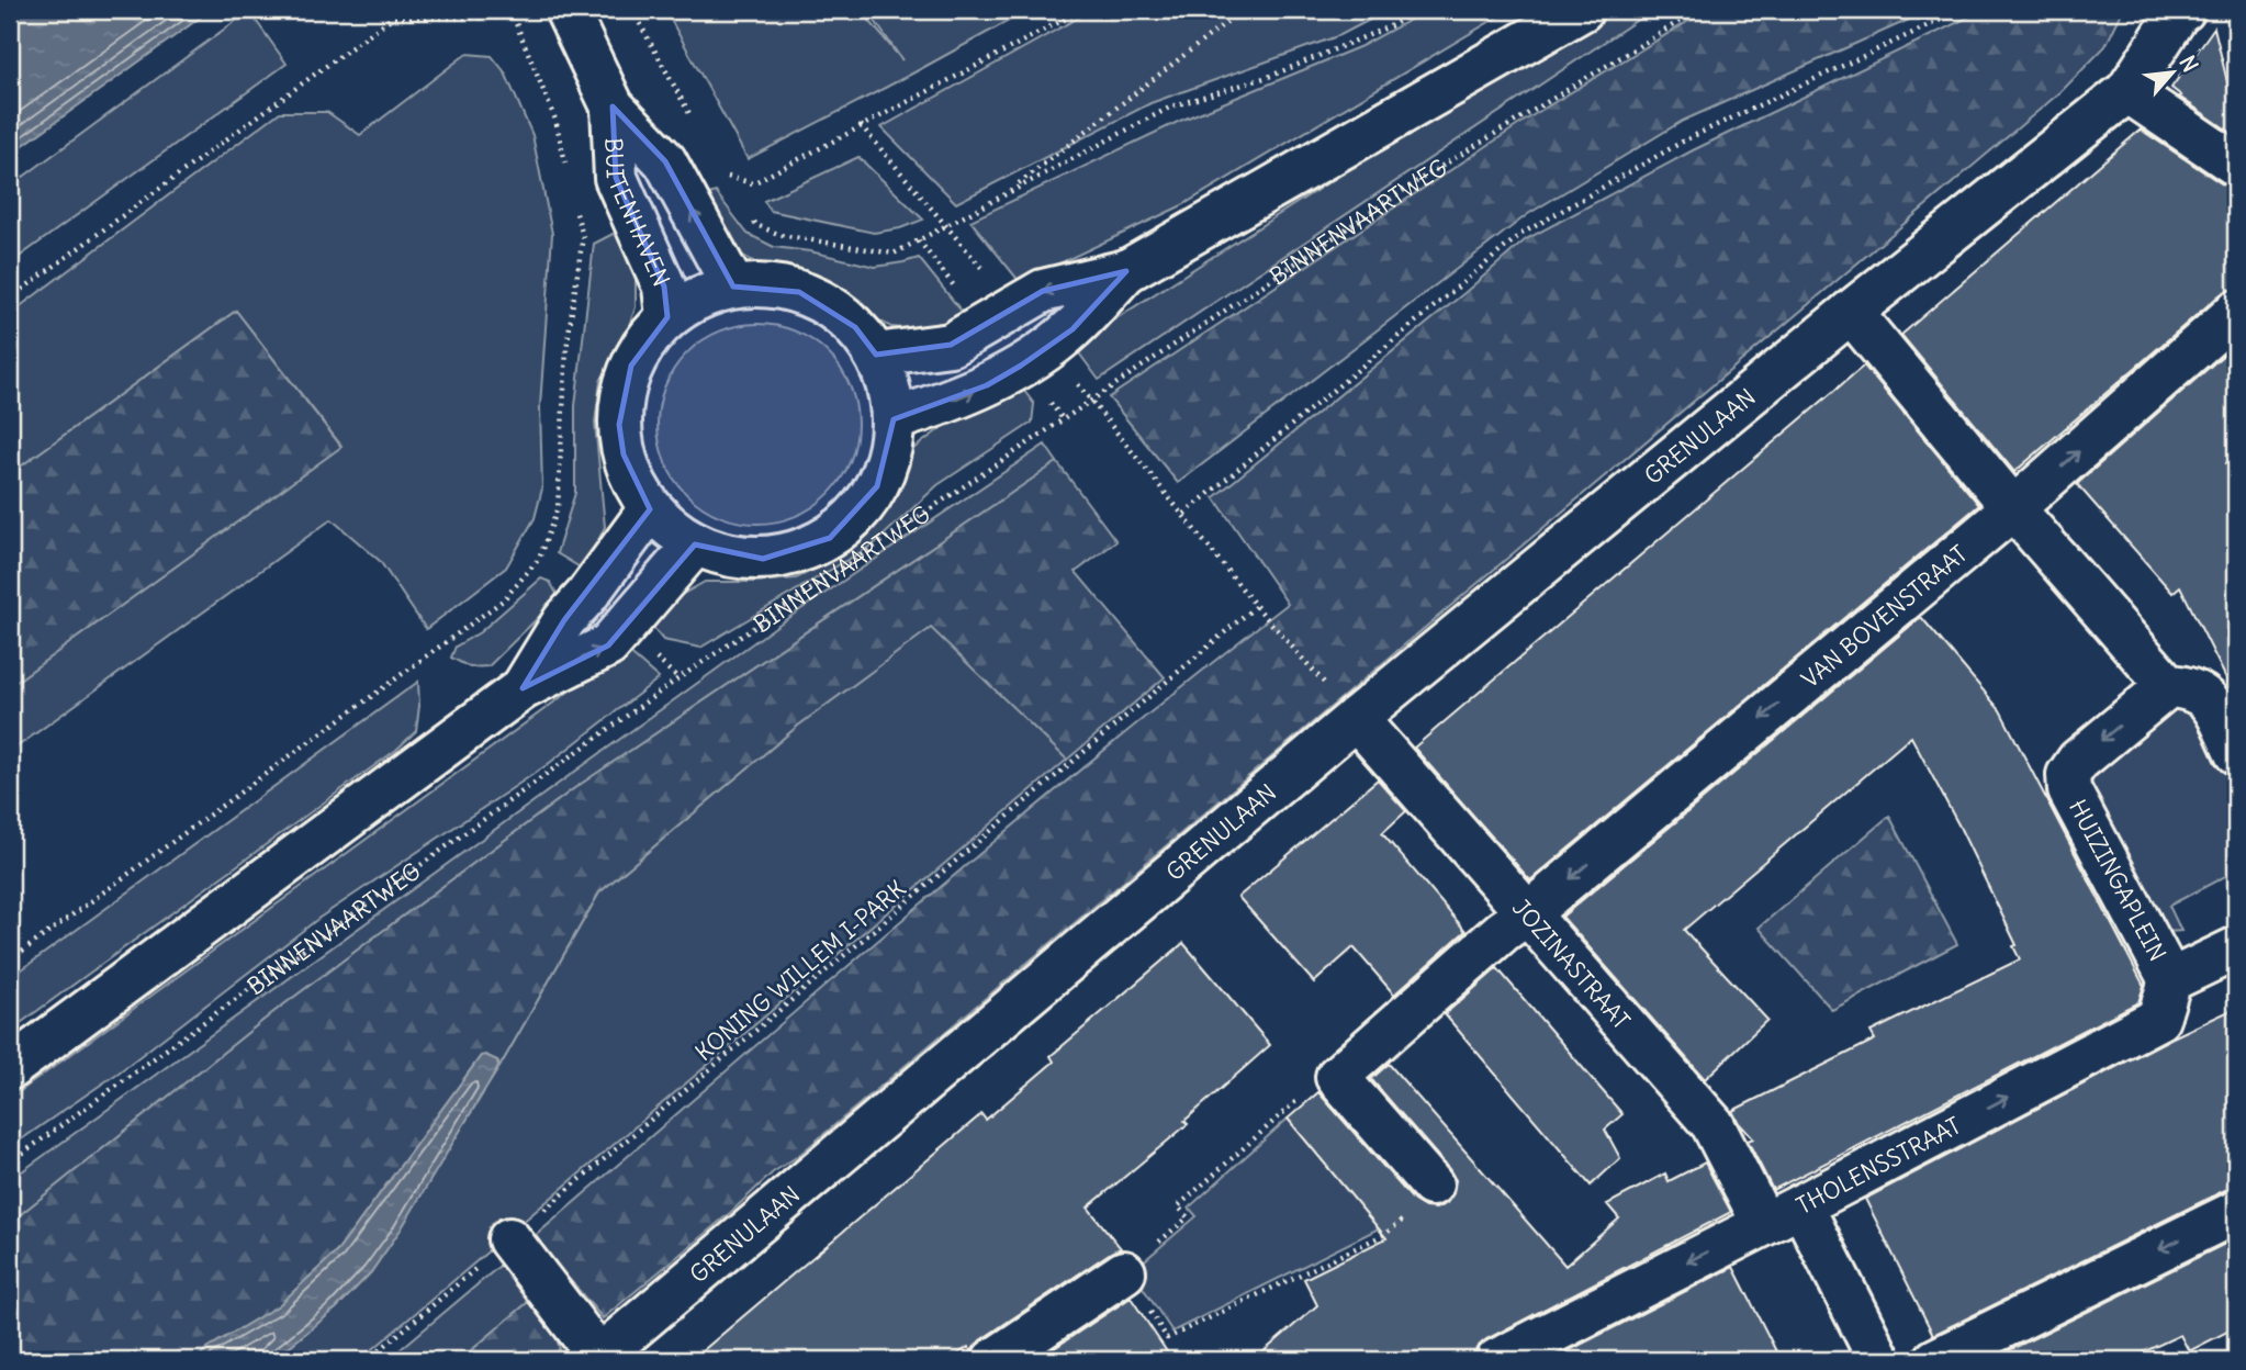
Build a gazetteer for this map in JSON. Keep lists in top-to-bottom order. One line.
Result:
{"streets":{"street":["BUITENHAVEN","GRENULAAN","VAN BOVENSTRAAT","HUIZINGAPLEIN","JOZINASTRAAT","THOLENSSTRAAT"],"path":["BINNENVAARTWEG","KONING WILLEM I-PARK"]},"crossings":[["GRENULAAN","JOZINASTRAAT"],["VAN BOVENSTRAAT","JOZINASTRAAT"],["HUIZINGAPLEIN","THOLENSSTRAAT"],["JOZINASTRAAT","THOLENSSTRAAT"]],"one_way":["HUIZINGAPLEIN"],"north":"top right"}
